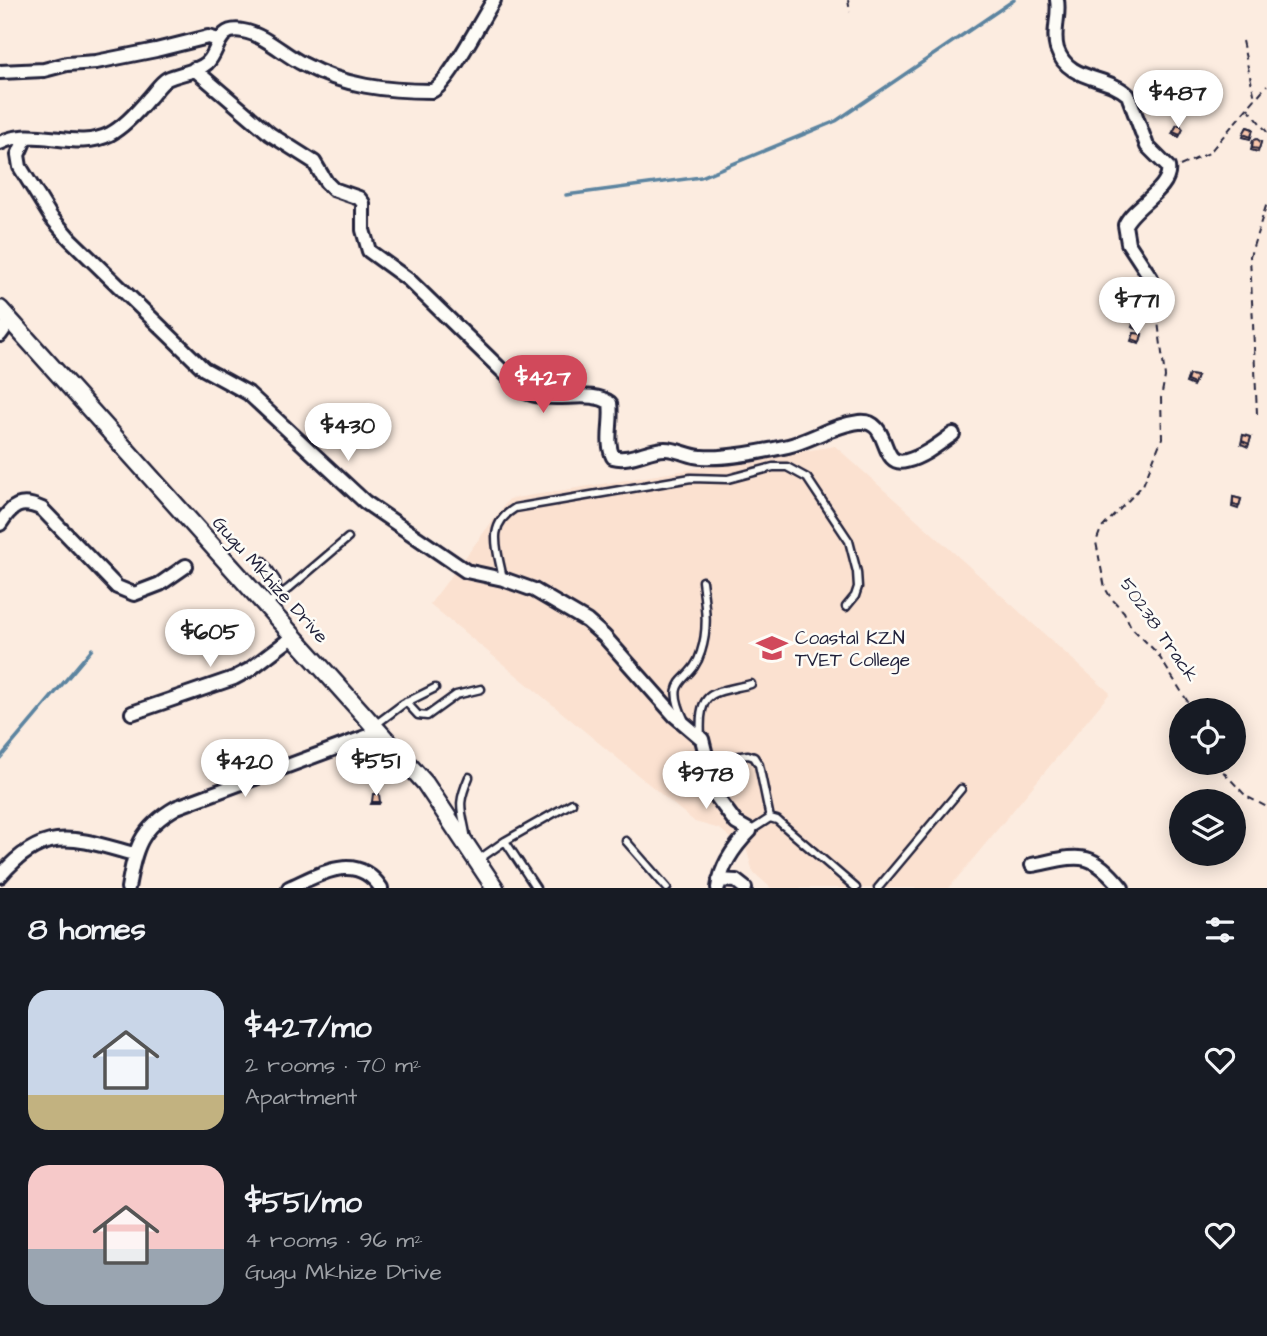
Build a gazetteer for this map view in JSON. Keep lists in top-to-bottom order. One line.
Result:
{"streets":{"street":["Gugu Mkhize Drive"],"path":["50238 Track"]},"places":{"school or university":["Coastal KZN TVET College"]},"page":{"price":["$487","$771","$427","$430","$605","$551","$420","$978"],"heading":"8 homes","list":[{"name":"$427/mo","note":"2 rooms · 70 m² · Apartment"},{"name":"$551/mo","note":"4 rooms · 96 m² · Gugu Mkhize Drive"}]}}
